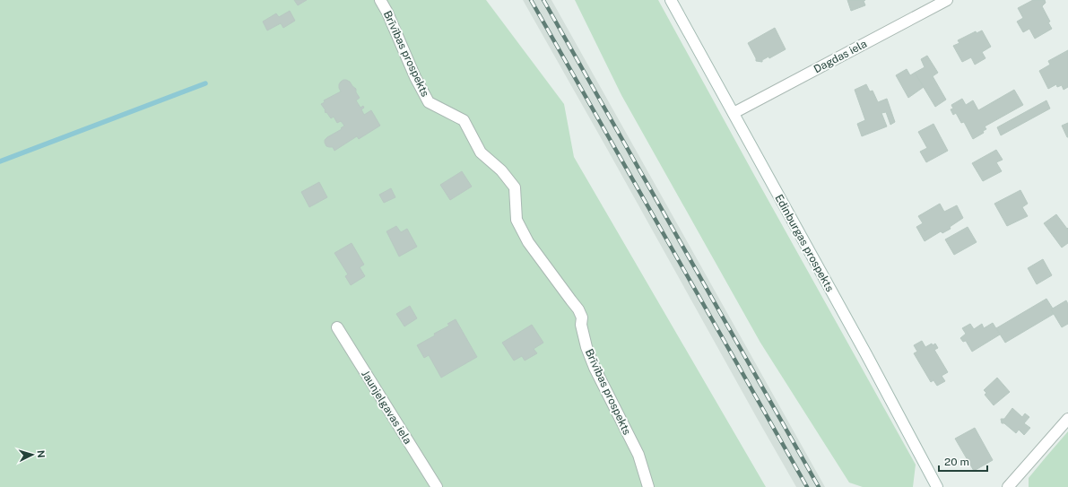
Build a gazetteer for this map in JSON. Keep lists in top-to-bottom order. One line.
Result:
{"streets":{"street":["Brīvības prospekts","Dagdas iela","Edinburgas prospekts","Jaunjelgavas iela"]},"crossings":[["Dagdas iela","Edinburgas prospekts"]],"scale_bar":"20 m","north":"right"}
